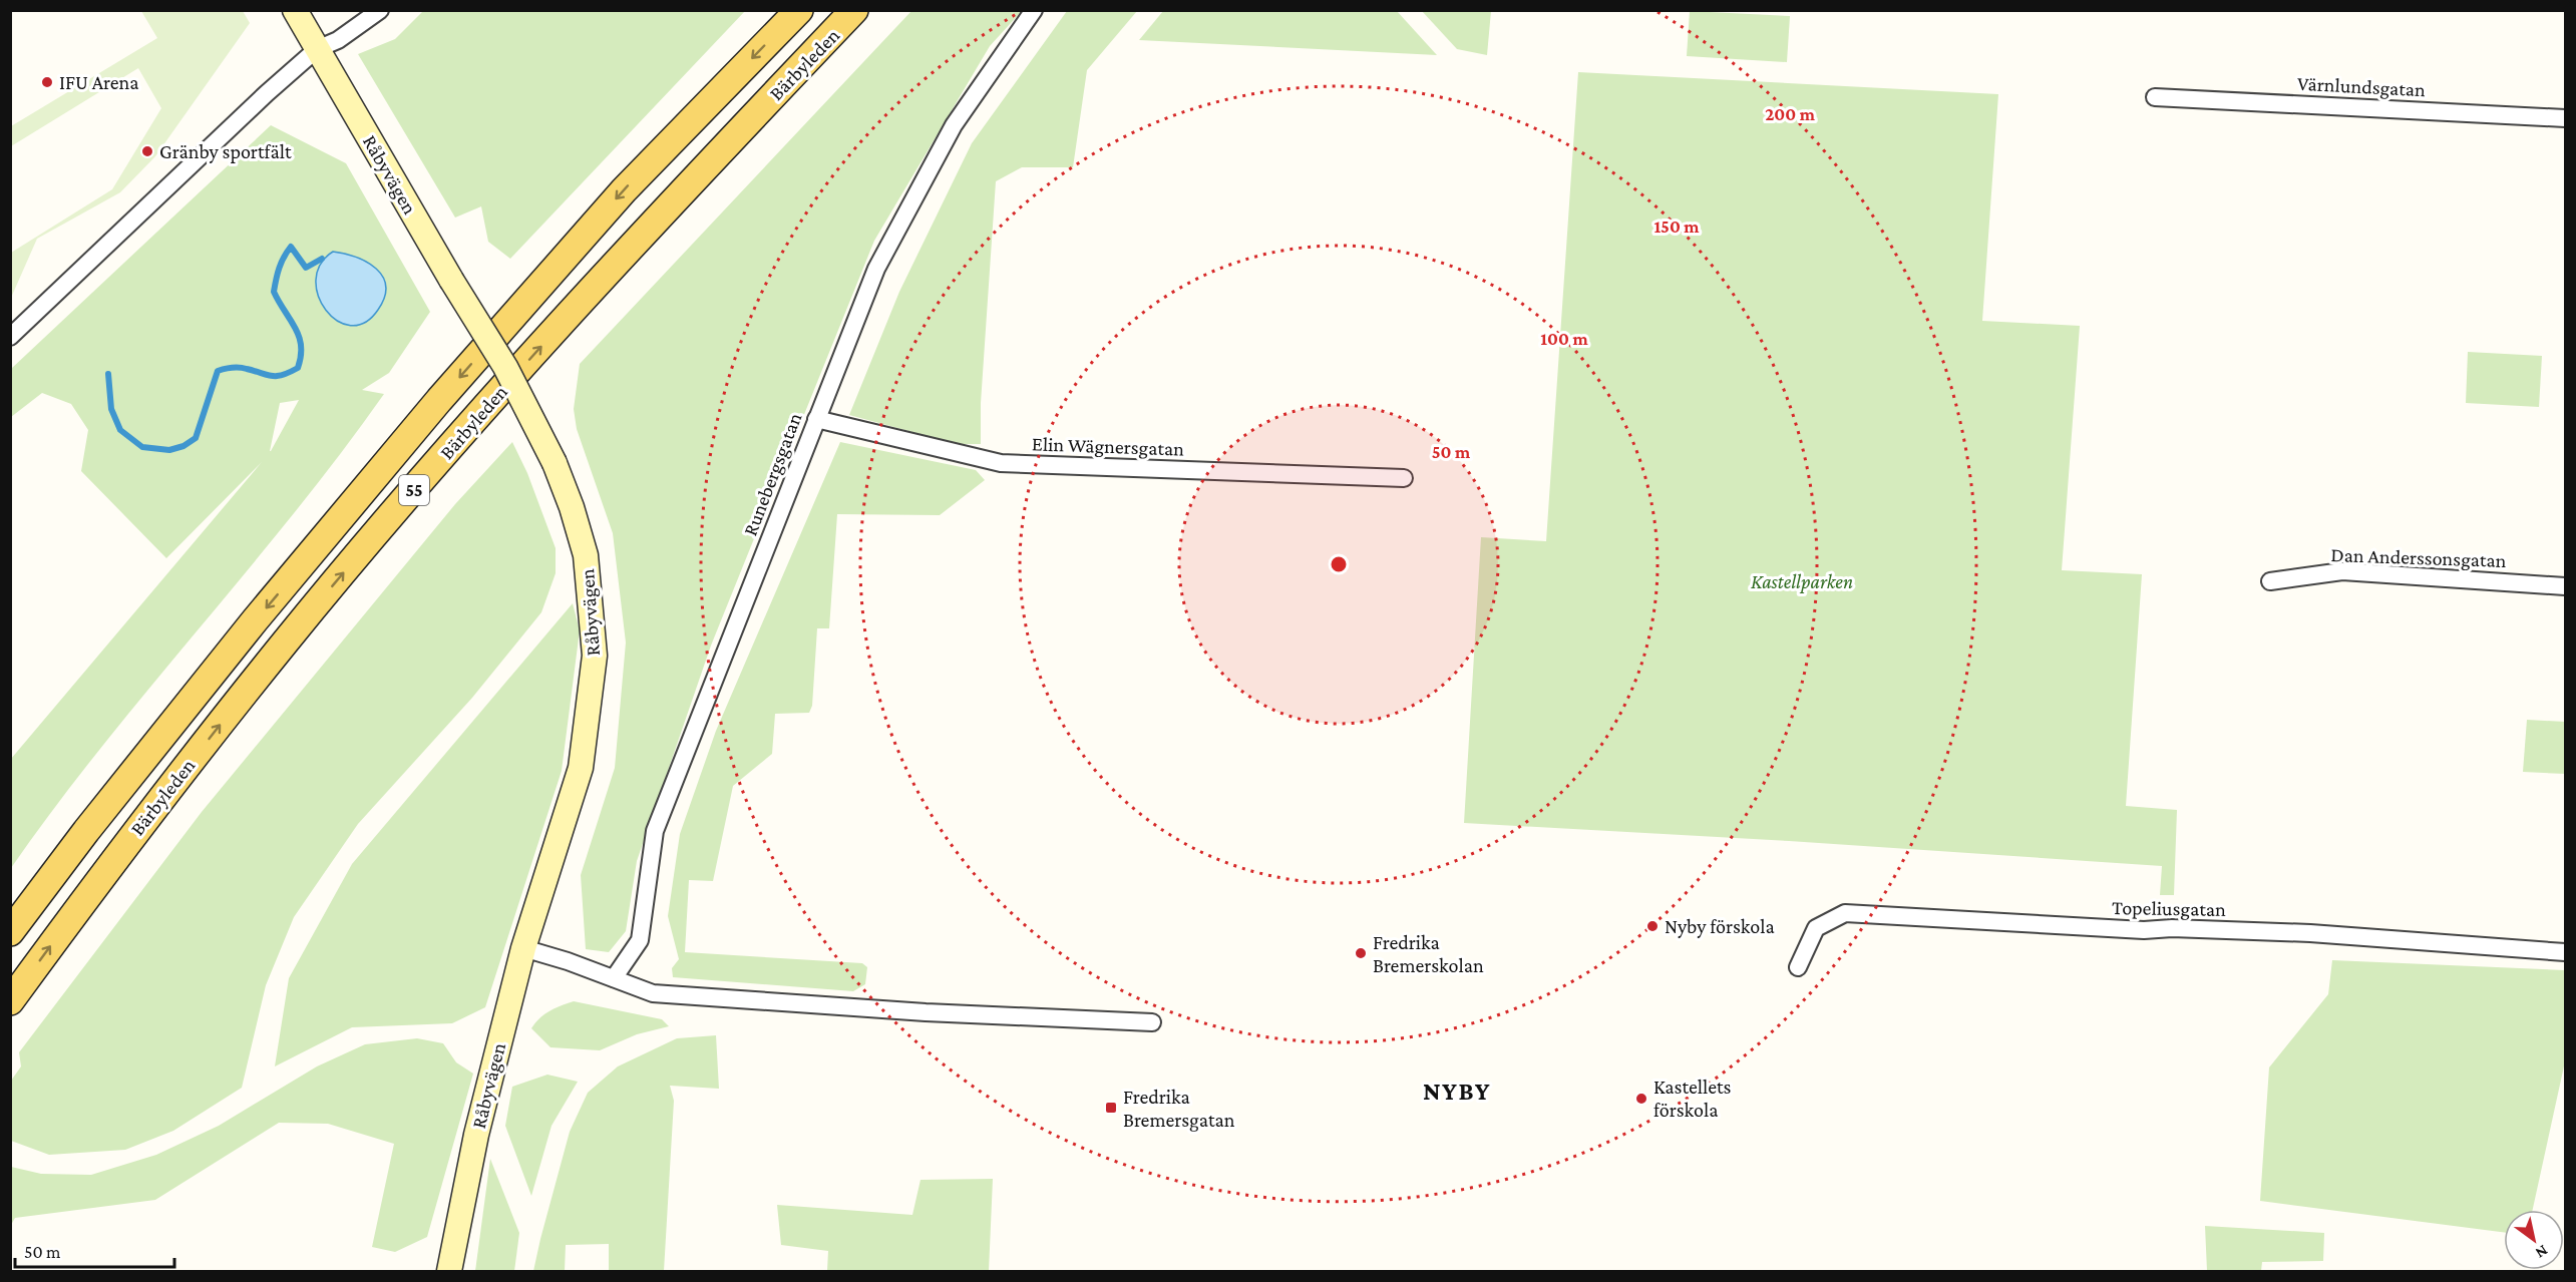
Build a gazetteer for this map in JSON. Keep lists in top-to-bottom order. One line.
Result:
{"streets":{"main road":["Bärbyleden","Råbyvägen","55"],"street":["Värnlundsgatan","Elin Wägnersgatan","Runebergsgatan","Dan Anderssonsgatan","Topeliusgatan"]},"crossings":[["Elin Wägnersgatan","Runebergsgatan"]],"districts":["NYBY"],"parks":["Kastellparken"],"places":{"other":["IFU Arena","Gränby sportfält","Nyby förskola","Fredrika Bremerskolan","Kastellets förskola"],"transit":["Fredrika Bremersgatan"]},"scale_bar":"50 m","north":"bottom right","rings":["200 m","150 m","100 m","50 m"]}
